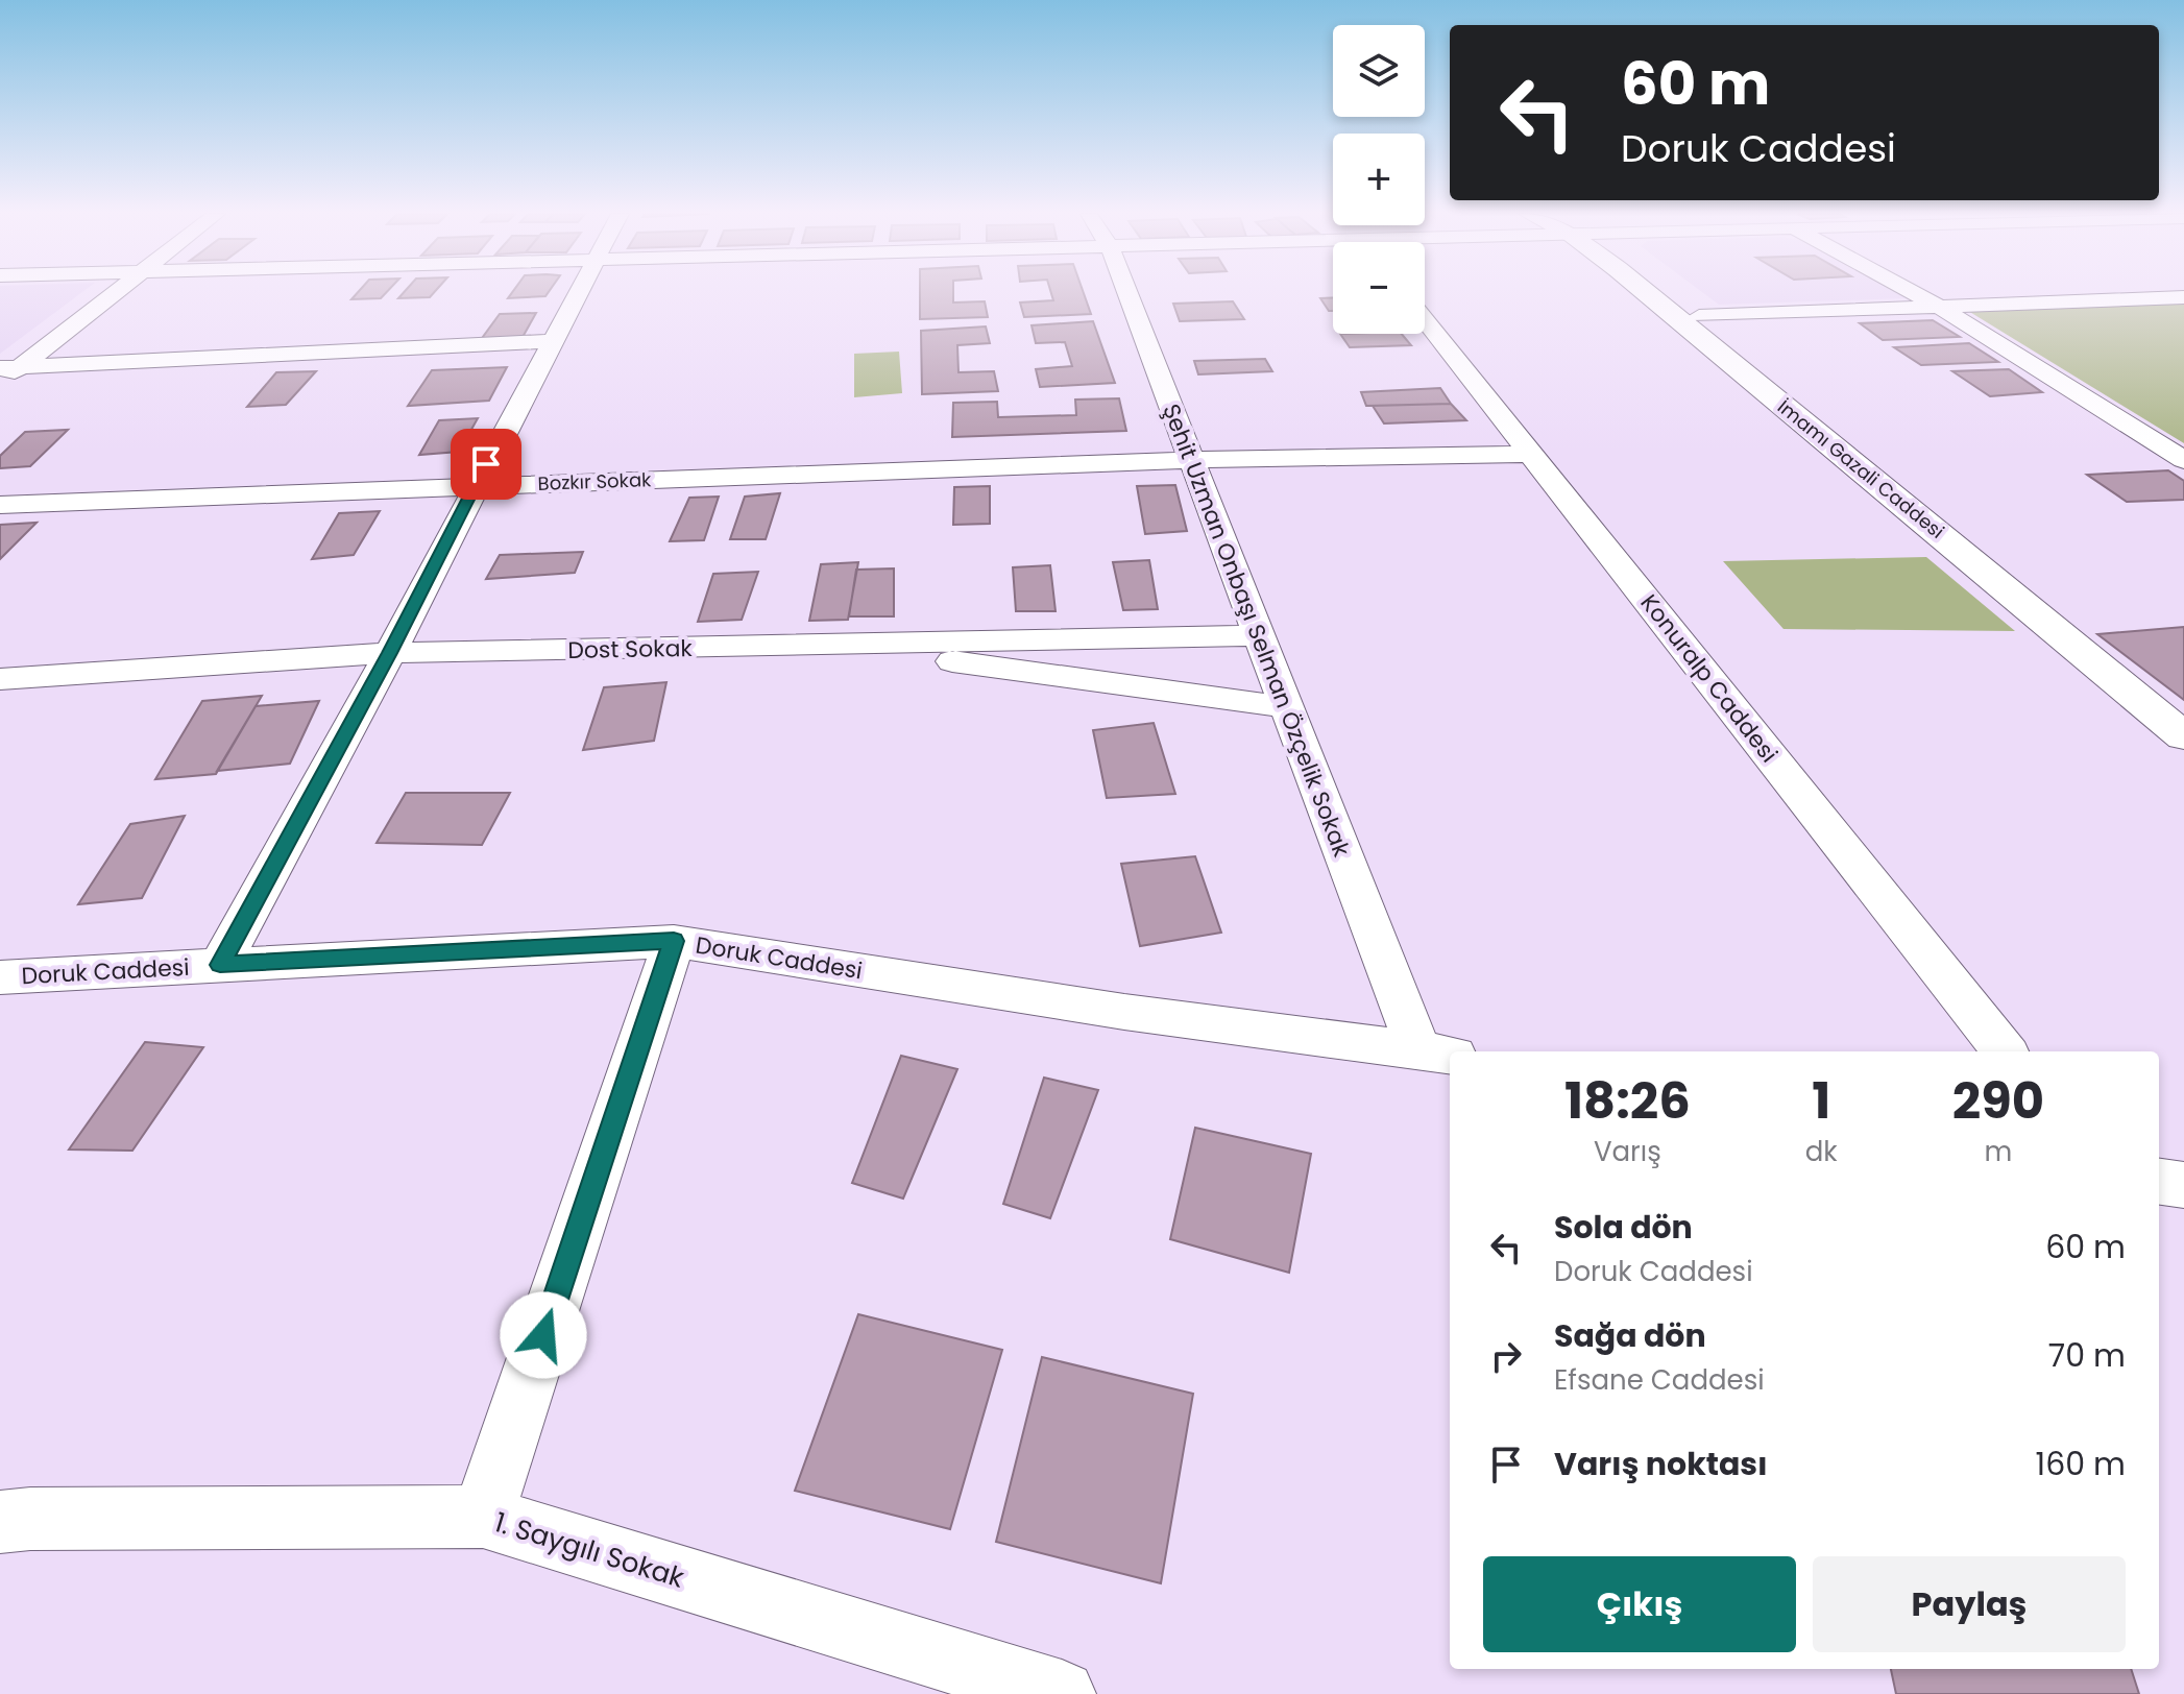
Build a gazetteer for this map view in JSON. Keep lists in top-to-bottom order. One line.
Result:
{"streets":{"main road":["İmamı Gazali Caddesi"],"street":["Bozkır Sokak","Şehit Uzman Onbaşı Selman Özçelik Sokak","Dost Sokak","Konuralp Caddesi","Doruk Caddesi","1. Saygılı Sokak"]},"crossings":[["Bozkır Sokak","Şehit Uzman Onbaşı Selman Özçelik Sokak"],["Bozkır Sokak","Konuralp Caddesi"],["Şehit Uzman Onbaşı Selman Özçelik Sokak","Dost Sokak"],["Şehit Uzman Onbaşı Selman Özçelik Sokak","Doruk Caddesi"]],"page":{"map_buttons":["+","−"],"turn":["60 m","Doruk Caddesi"],"eta":["18:26","Varış","1","dk","290","m"],"list":[{"name":"Sola dön","note":"Doruk Caddesi","value":"60 m"},{"name":"Sağa dön","note":"Efsane Caddesi","value":"70 m"},{"name":"Varış noktası","value":"160 m"}],"buttons":["Çıkış","Paylaş"]}}
